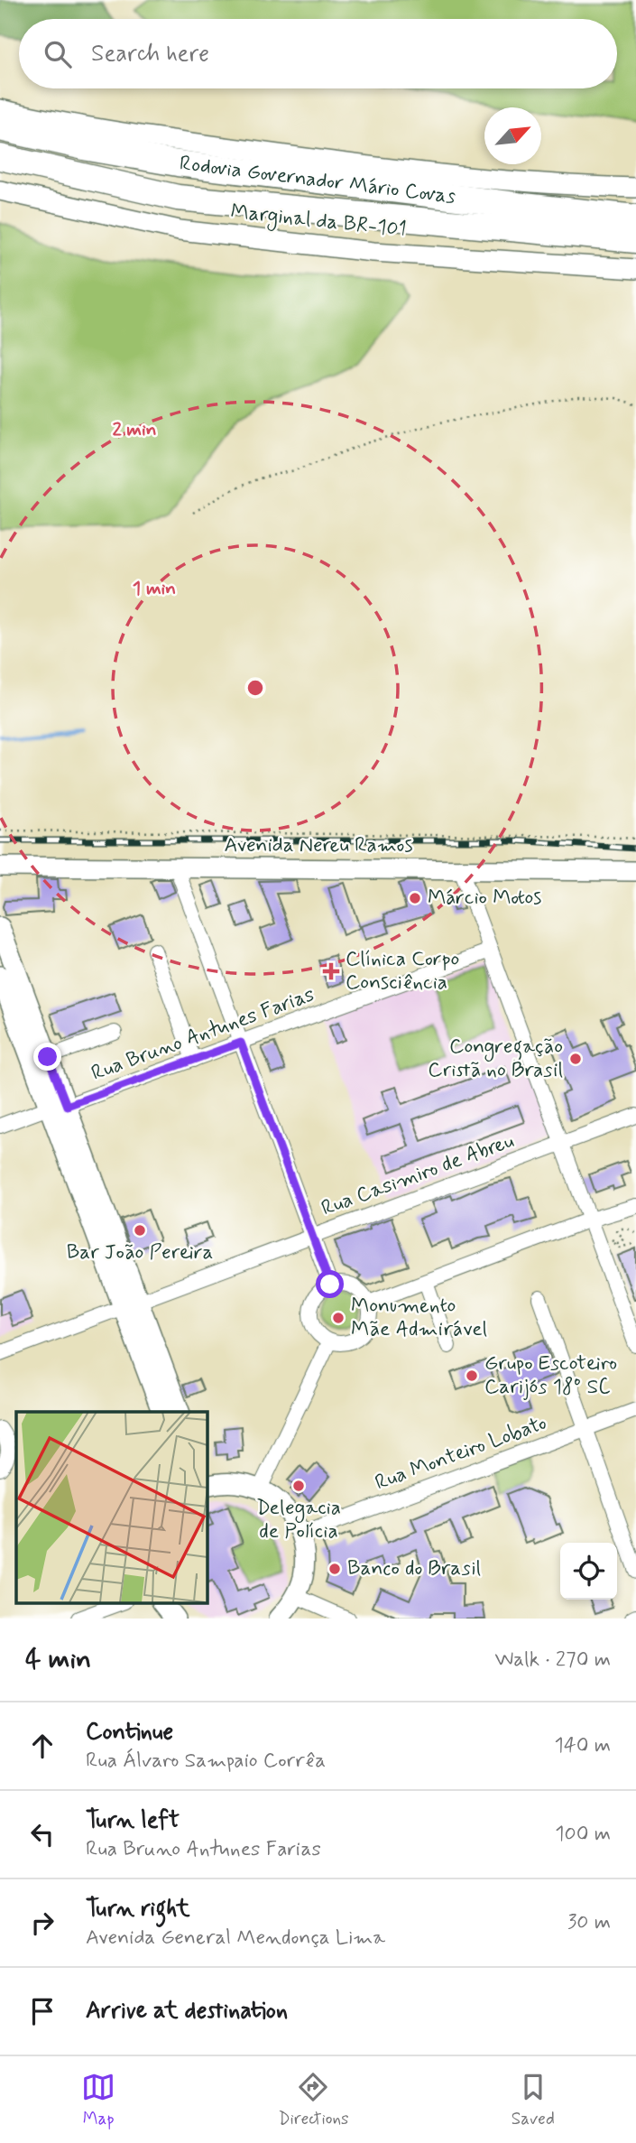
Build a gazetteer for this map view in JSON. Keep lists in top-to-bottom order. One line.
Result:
{"streets":{"highway":["Rodovia Governador Mário Covas"],"main road":["Marginal da BR-101","Avenida Nereu Ramos"],"street":["Rua Bruno Antunes Farias","Rua Casimiro de Abreu","Rua Monteiro Lobato"]},"places":{"other":["Márcio Motos","Congregação Cristã no Brasil","Bar João Pereira","Monumento Mãe Admirável","Grupo Escoteiro Carijós 18º SC","Delegacia de Polícia","Banco do Brasil"],"health":["Clínica Corpo Consciência"]},"north":"top right","page":{"search":"Search here","heading":["4 min","Walk · 270 m"],"list":[["Continue","Rua Álvaro Sampaio Corrêa","140 m"],["Turn left","Rua Bruno Antunes Farias","100 m"],["Turn right","Avenida General Mendonça Lima","30 m"],"Arrive at destination"],"nav":["Map","Directions","Saved"]},"rings":["2 min","1 min"]}
